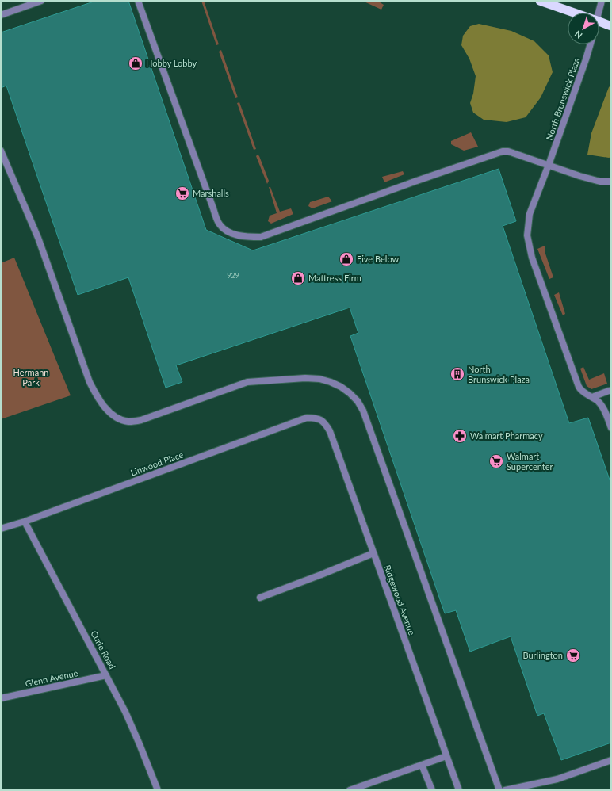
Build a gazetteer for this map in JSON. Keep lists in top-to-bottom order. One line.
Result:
{"streets":{"street":["North Brunswick Plaza","Linwood Place","Ridgewood Avenue","Curie Road","Glenn Avenue"]},"crossings":[["Linwood Place","Ridgewood Avenue"],["Linwood Place","Curie Road"],["Curie Road","Glenn Avenue"]],"parks":["Hermann Park"],"places":{"shop":["Hobby Lobby","Five Below","Mattress Firm"],"supermarket":["Marshalls","Walmart Supercenter","Burlington"],"building":["North Brunswick Plaza"],"pharmacy":["Walmart Pharmacy"]},"house_numbers":["929"],"north":"bottom left"}
